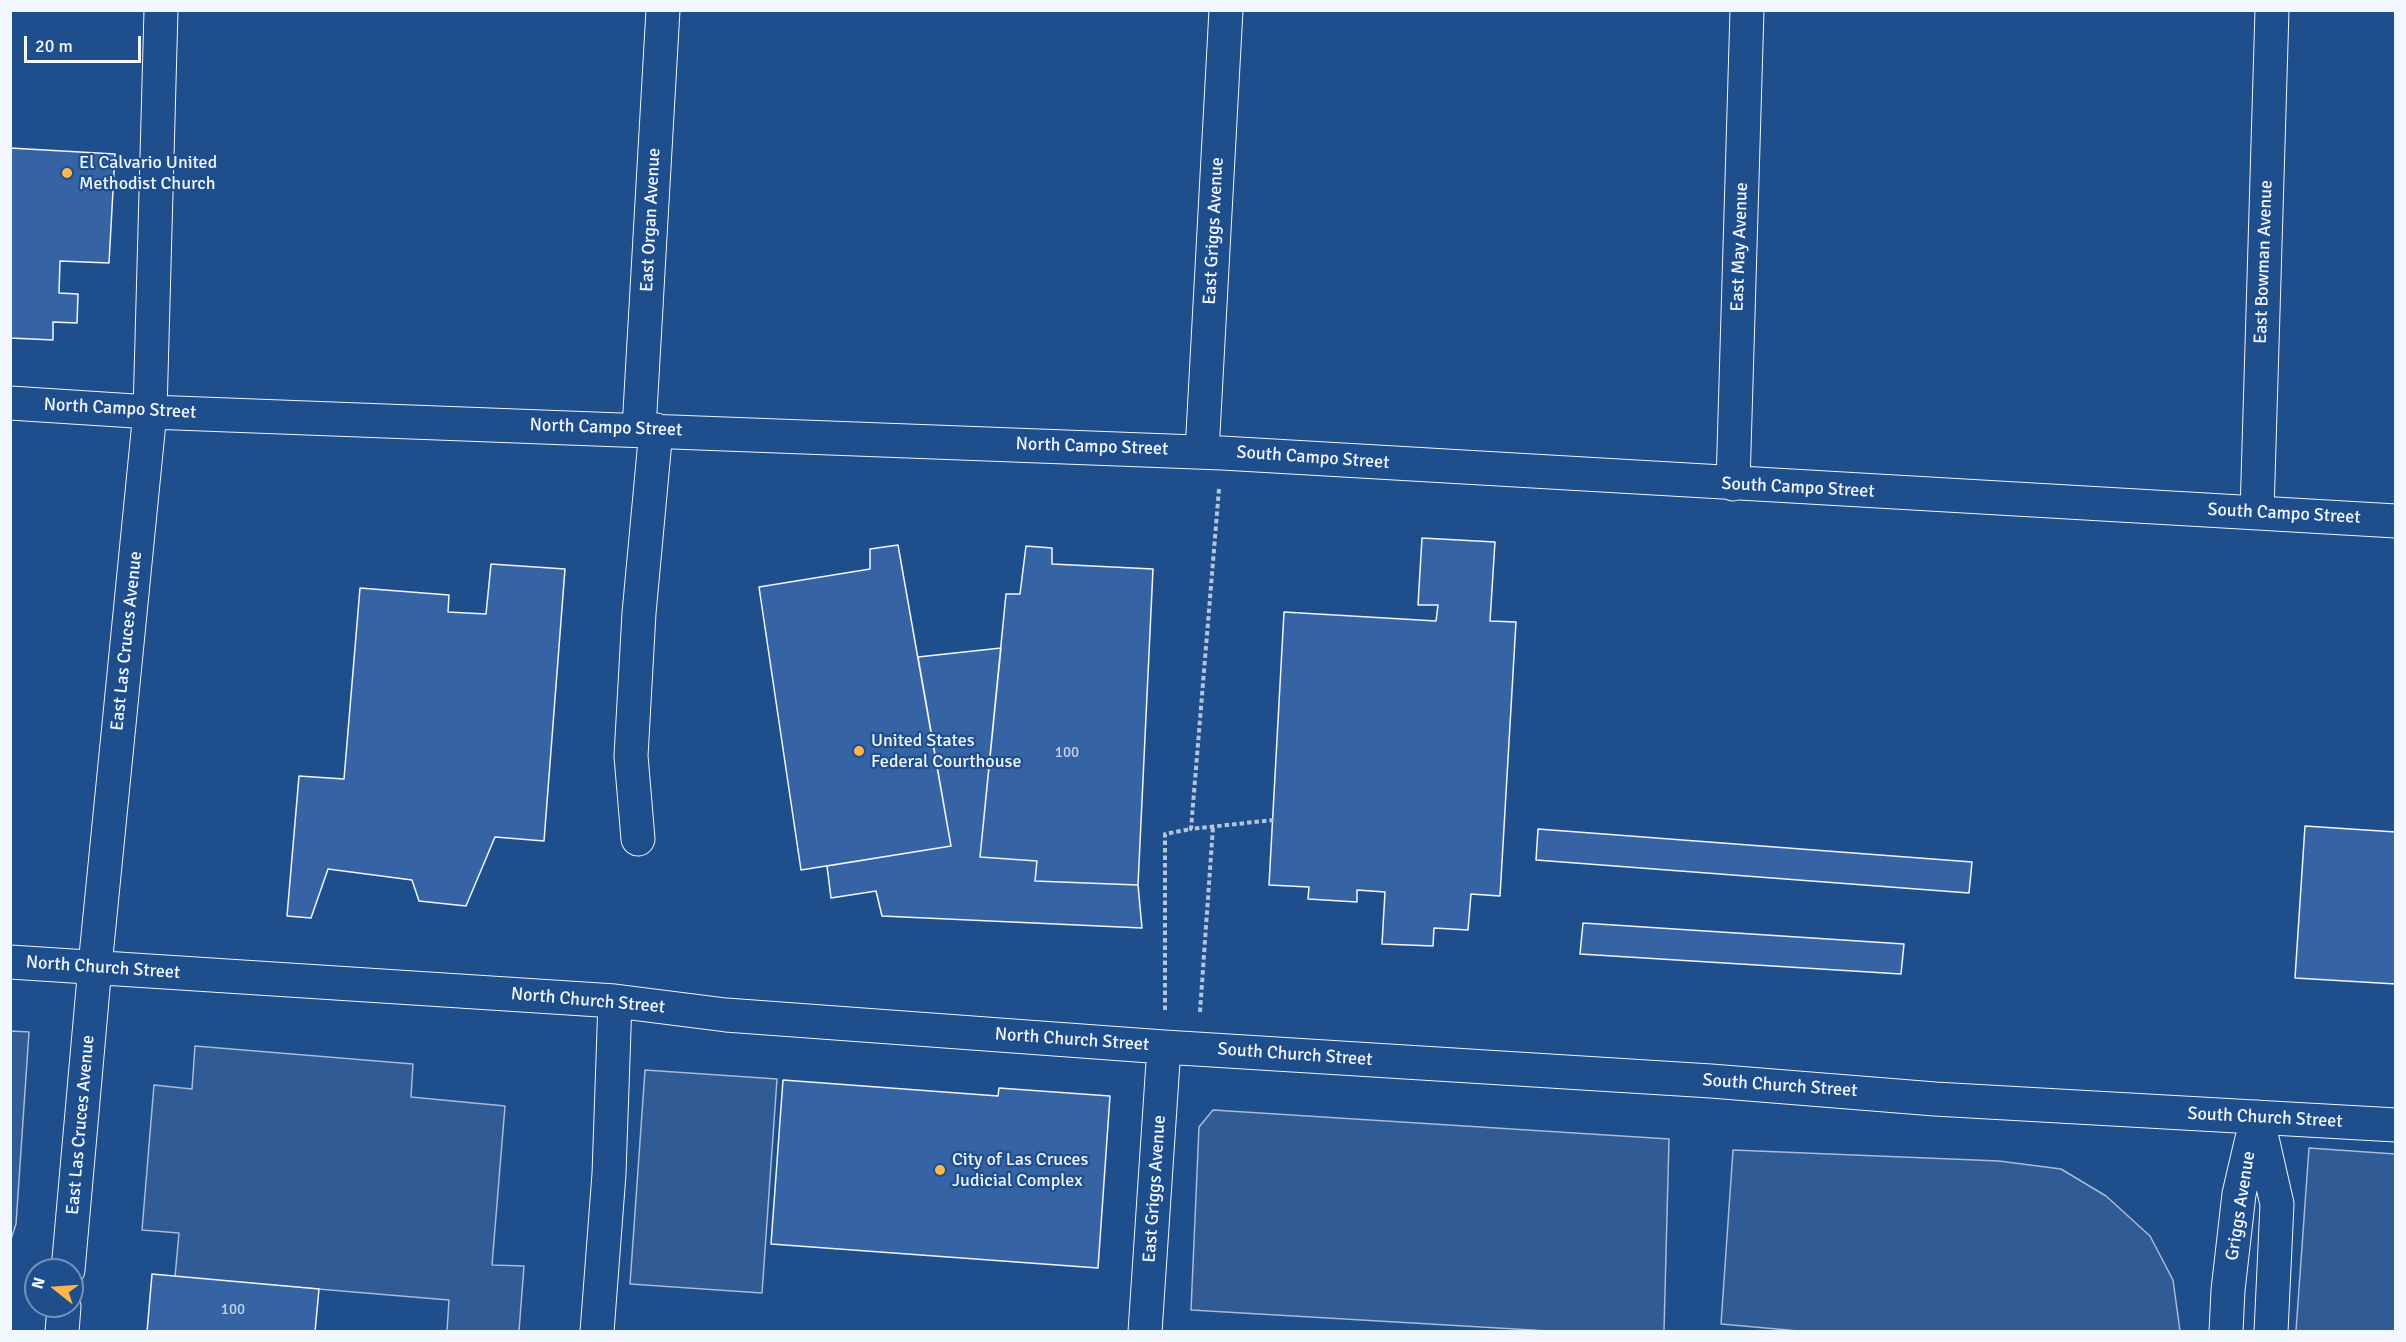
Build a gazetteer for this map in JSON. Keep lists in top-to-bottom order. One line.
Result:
{"streets":{"street":["East Organ Avenue","East Griggs Avenue","East May Avenue","East Bowman Avenue","North Campo Street","South Campo Street","East Las Cruces Avenue","North Church Street","South Church Street","Griggs Avenue"]},"crossings":[["East Organ Avenue","North Campo Street"],["East Griggs Avenue","North Campo Street"],["East Griggs Avenue","South Campo Street"],["East Griggs Avenue","North Church Street"],["East Griggs Avenue","South Church Street"],["East May Avenue","South Campo Street"],["East Bowman Avenue","South Campo Street"],["North Campo Street","South Campo Street"],["North Campo Street","East Las Cruces Avenue"],["East Las Cruces Avenue","North Church Street"],["North Church Street","South Church Street"],["South Church Street","Griggs Avenue"]],"places":["El Calvario United Methodist Church","United States Federal Courthouse","City of Las Cruces Judicial Complex"],"house_numbers":["100","100"],"scale_bar":"20 m","north":"left"}
